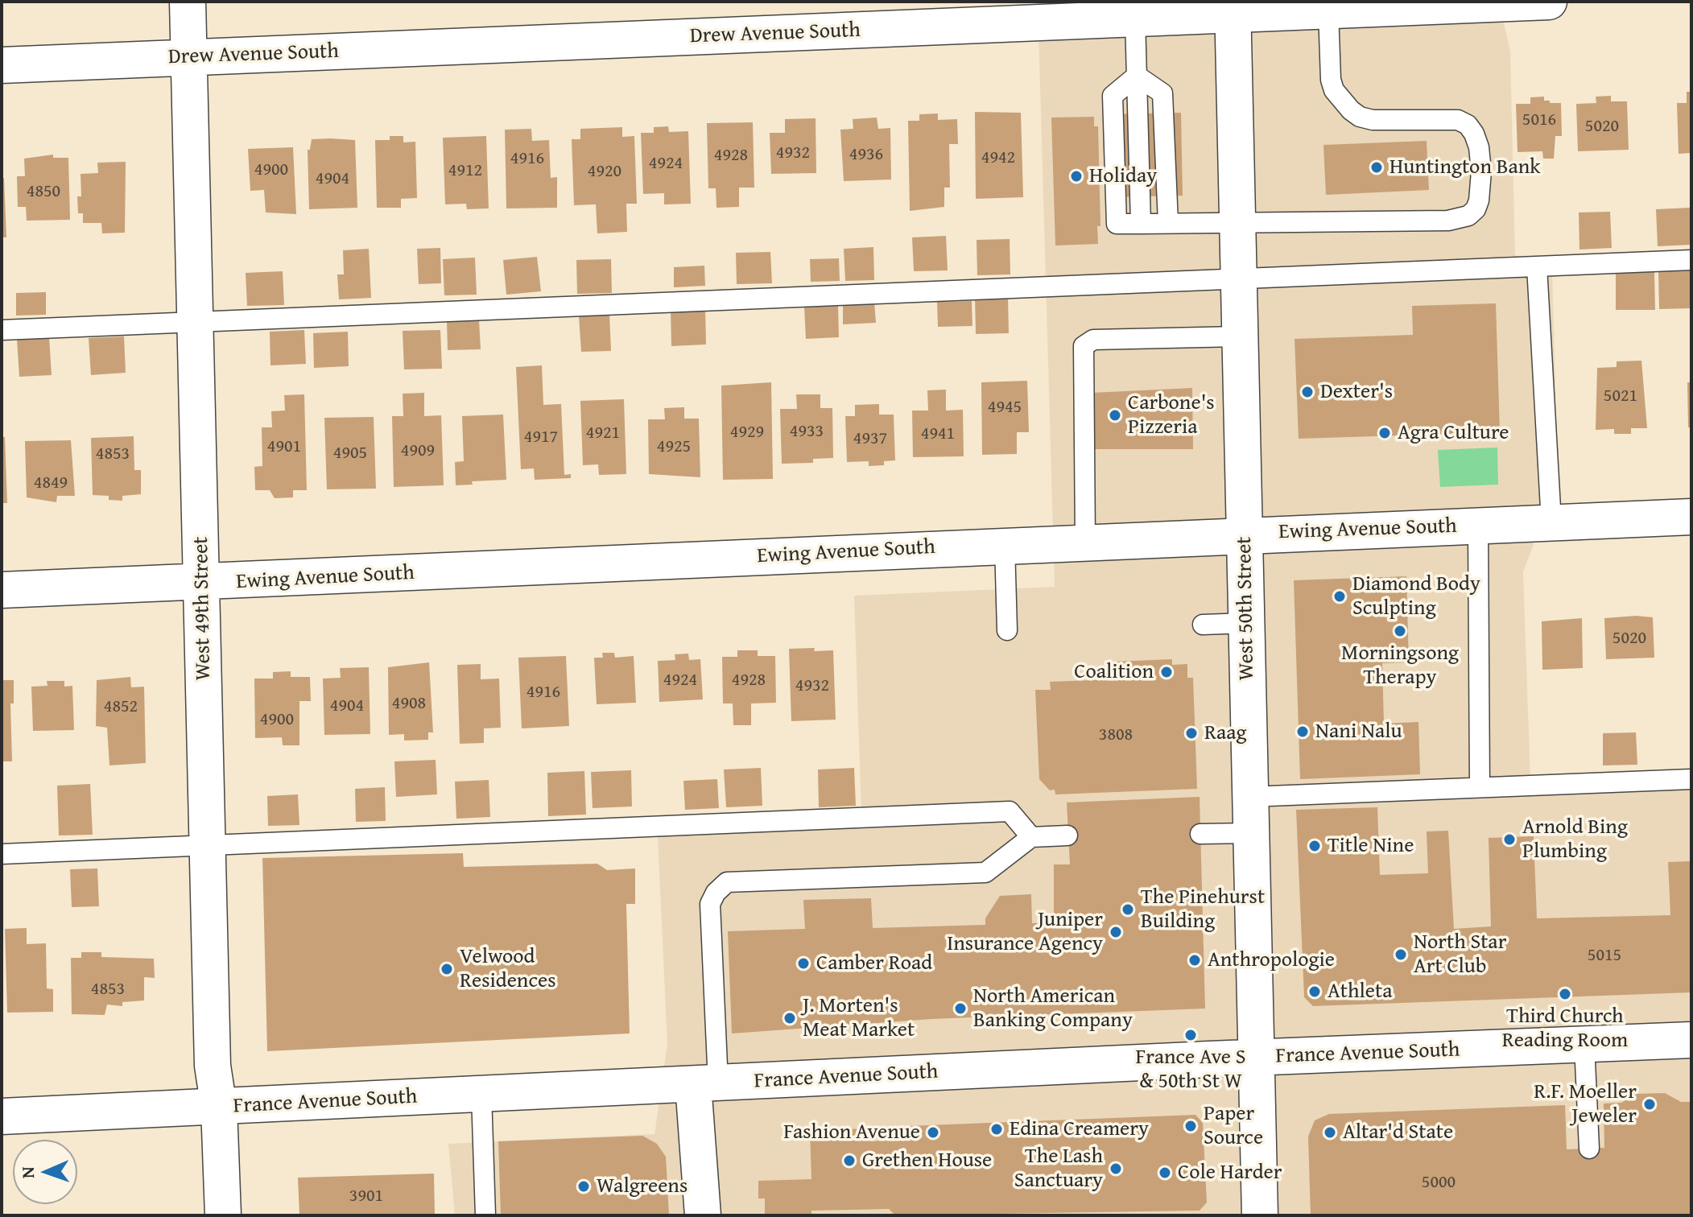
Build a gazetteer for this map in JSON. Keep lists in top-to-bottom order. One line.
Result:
{"streets":{"street":["Drew Avenue South","Ewing Avenue South","West 49th Street","West 50th Street","France Avenue South"]},"crossings":[["Drew Avenue South","West 49th Street"],["Drew Avenue South","West 50th Street"],["Ewing Avenue South","West 49th Street"],["Ewing Avenue South","West 50th Street"],["West 49th Street","France Avenue South"],["West 50th Street","France Avenue South"]],"places":["Huntington Bank","Holiday","Dexter's","Carbone's Pizzeria","Agra Culture","Diamond Body Sculpting","Morningsong Therapy","Coalition","Nani Nalu","Raag","Arnold Bing Plumbing","Title Nine","The Pinehurst Building","Juniper Insurance Agency","North Star Art Club","Anthropologie","Camber Road","Velwood Residences","Athleta","Third Church Reading Room","North American Banking Company","J. Morten's Meat Market","France Ave S & 50th St W","R.F. Moeller Jeweler","Paper Source","Edina Creamery","Fashion Avenue","Altar'd State","Grethen House","The Lash Sanctuary","Cole Harder","Walgreens"],"house_numbers":["5016","5020","4932","4936","4928","4942","4916","4924","4900","4912","4920","4904","4850","5021","4945","4933","4929","4921","4941","4917","4937","4901","4925","4909","4905","4853","4849","5020","4924","4928","4932","4916","4908","4904","4852","4900","3808","5015","4853","5000","3901"],"north":"left"}
